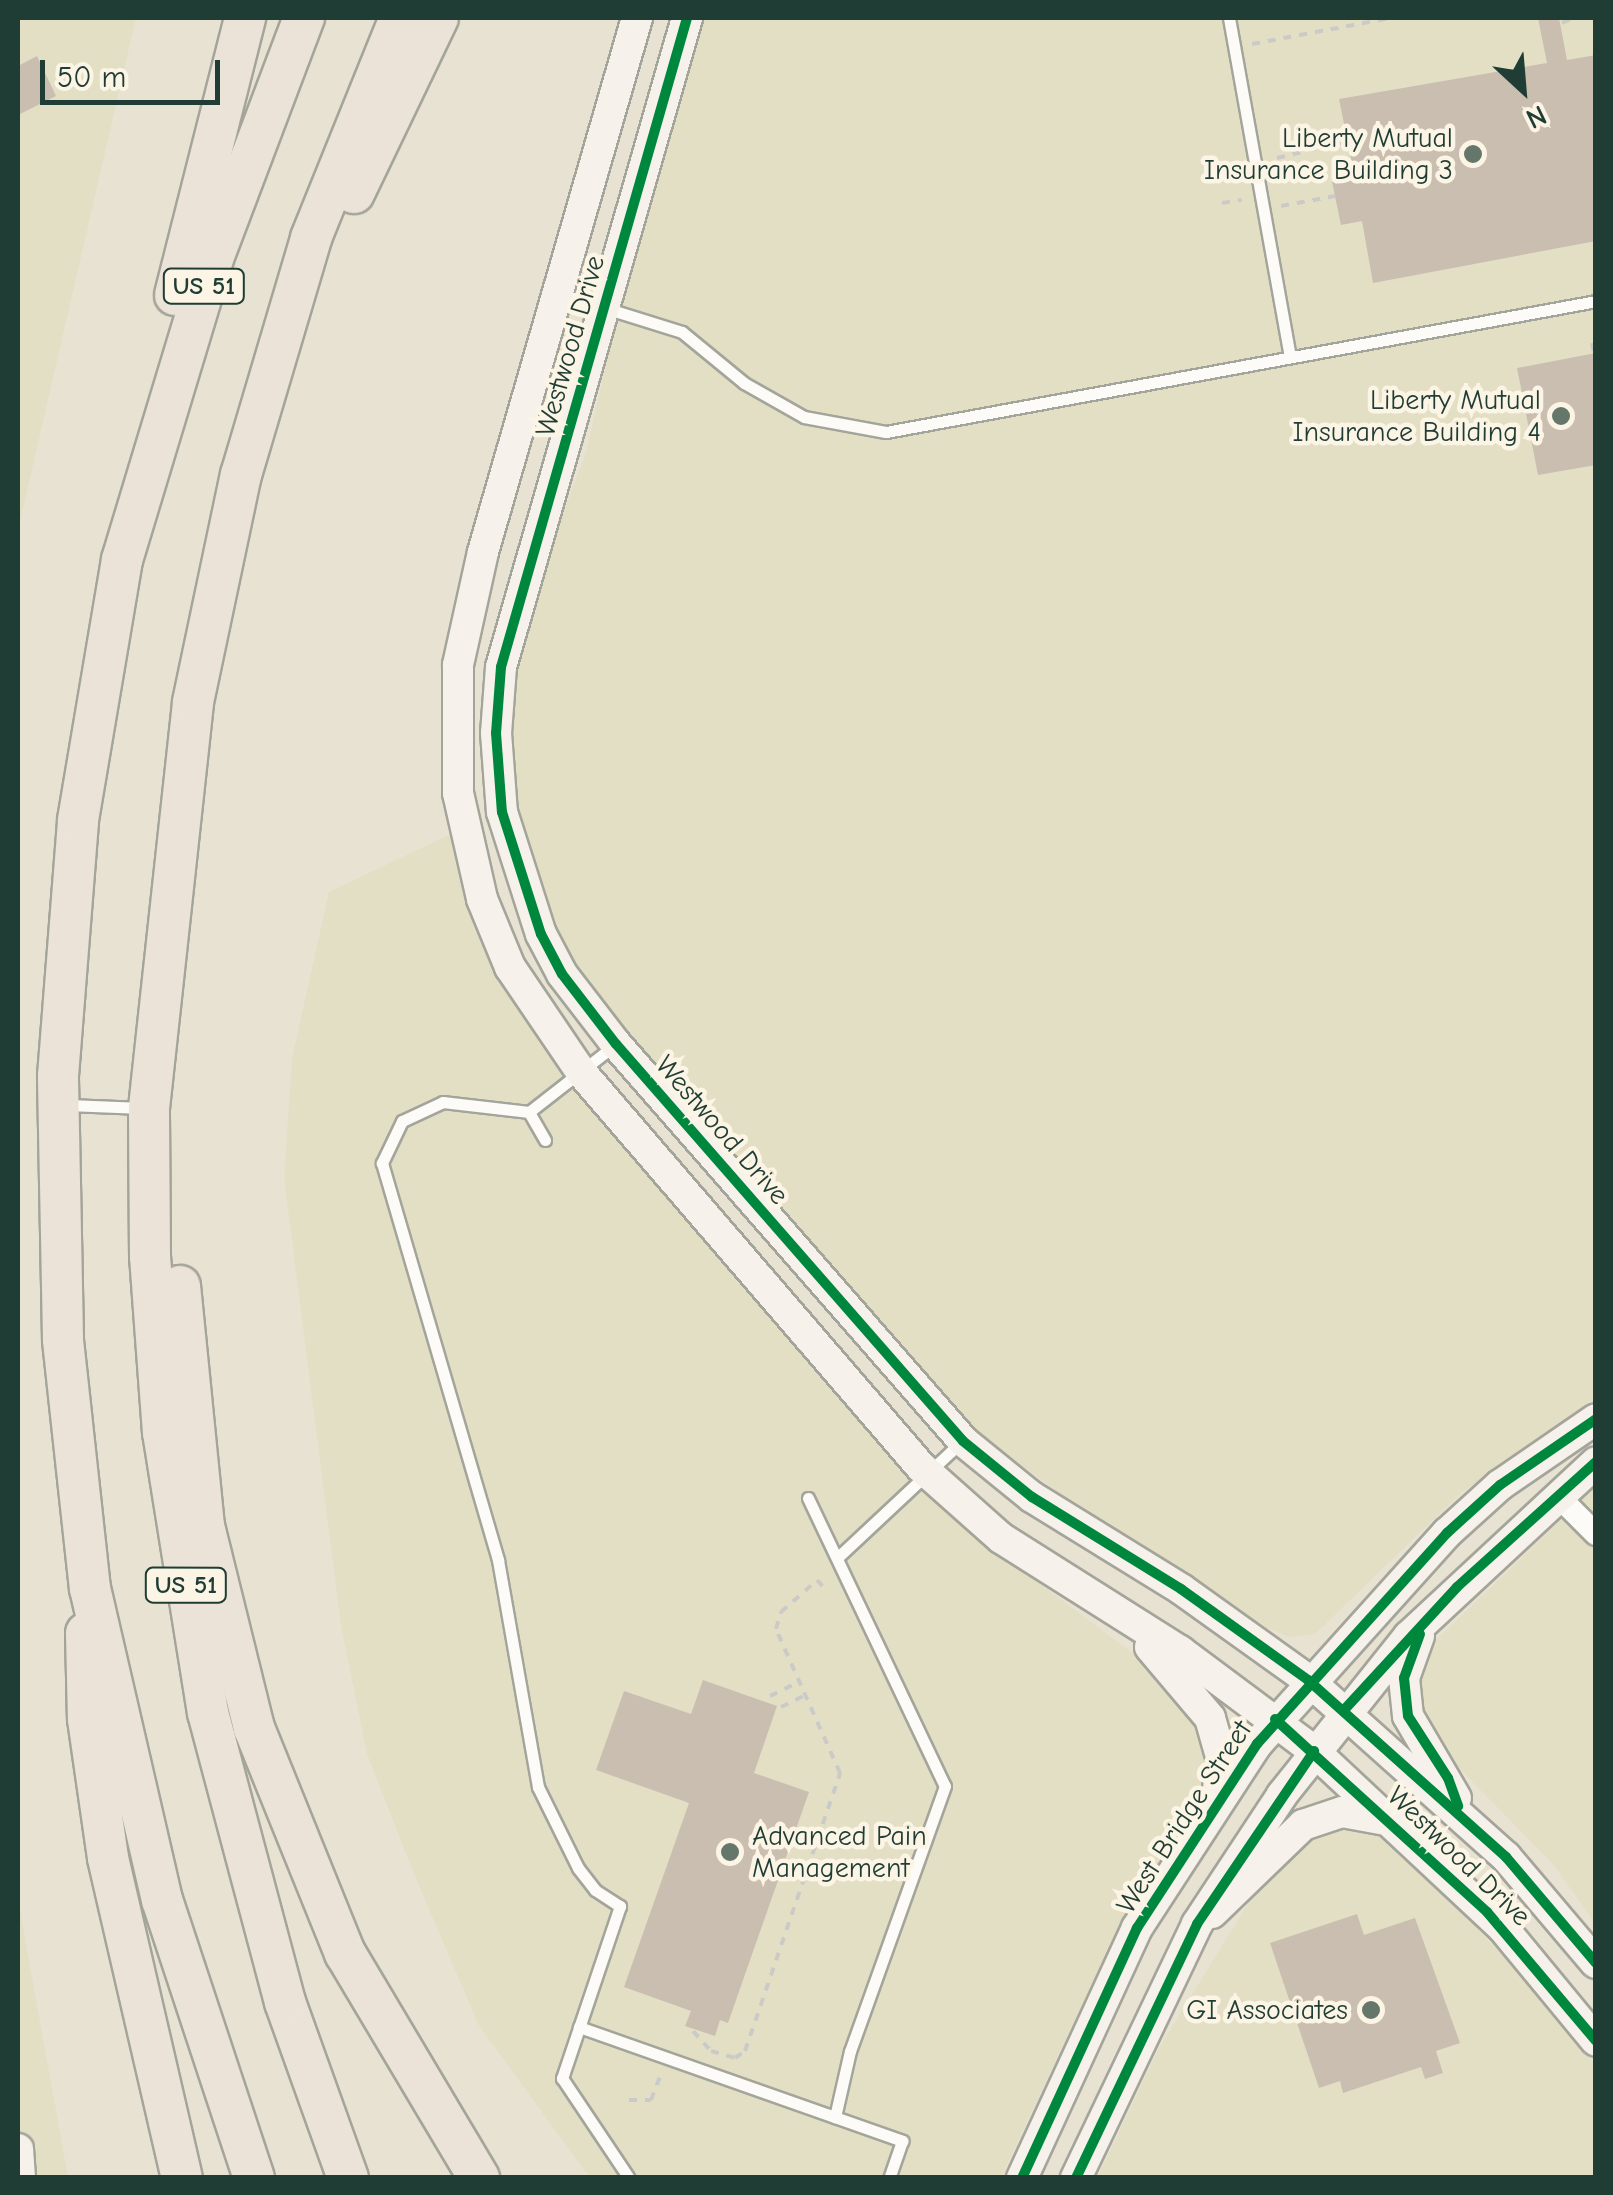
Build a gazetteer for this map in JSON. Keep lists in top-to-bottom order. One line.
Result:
{"streets":{"highway":["US 51"],"street":["Westwood Drive","West Bridge Street"]},"crossings":[["Westwood Drive","West Bridge Street"]],"places":["Liberty Mutual Insurance Building 3","Liberty Mutual Insurance Building 4","Advanced Pain Management","GI Associates"],"scale_bar":"50 m","north":"bottom right"}
